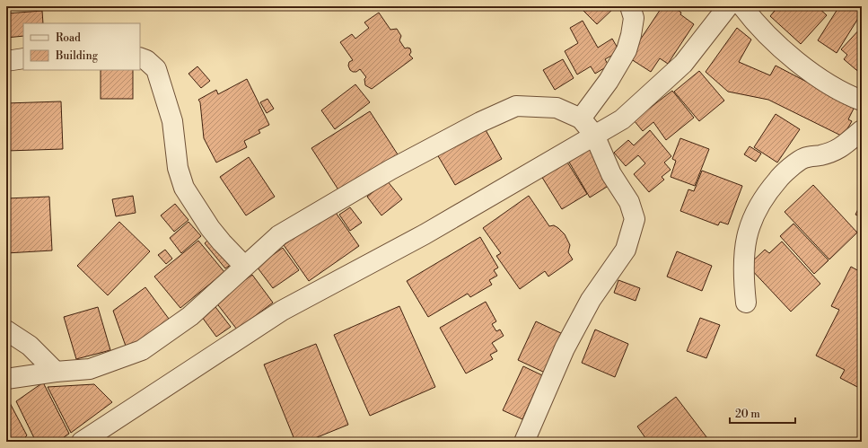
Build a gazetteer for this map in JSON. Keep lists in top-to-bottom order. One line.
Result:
{"legend":["Road","Building"],"scale_bar":"20 m"}
